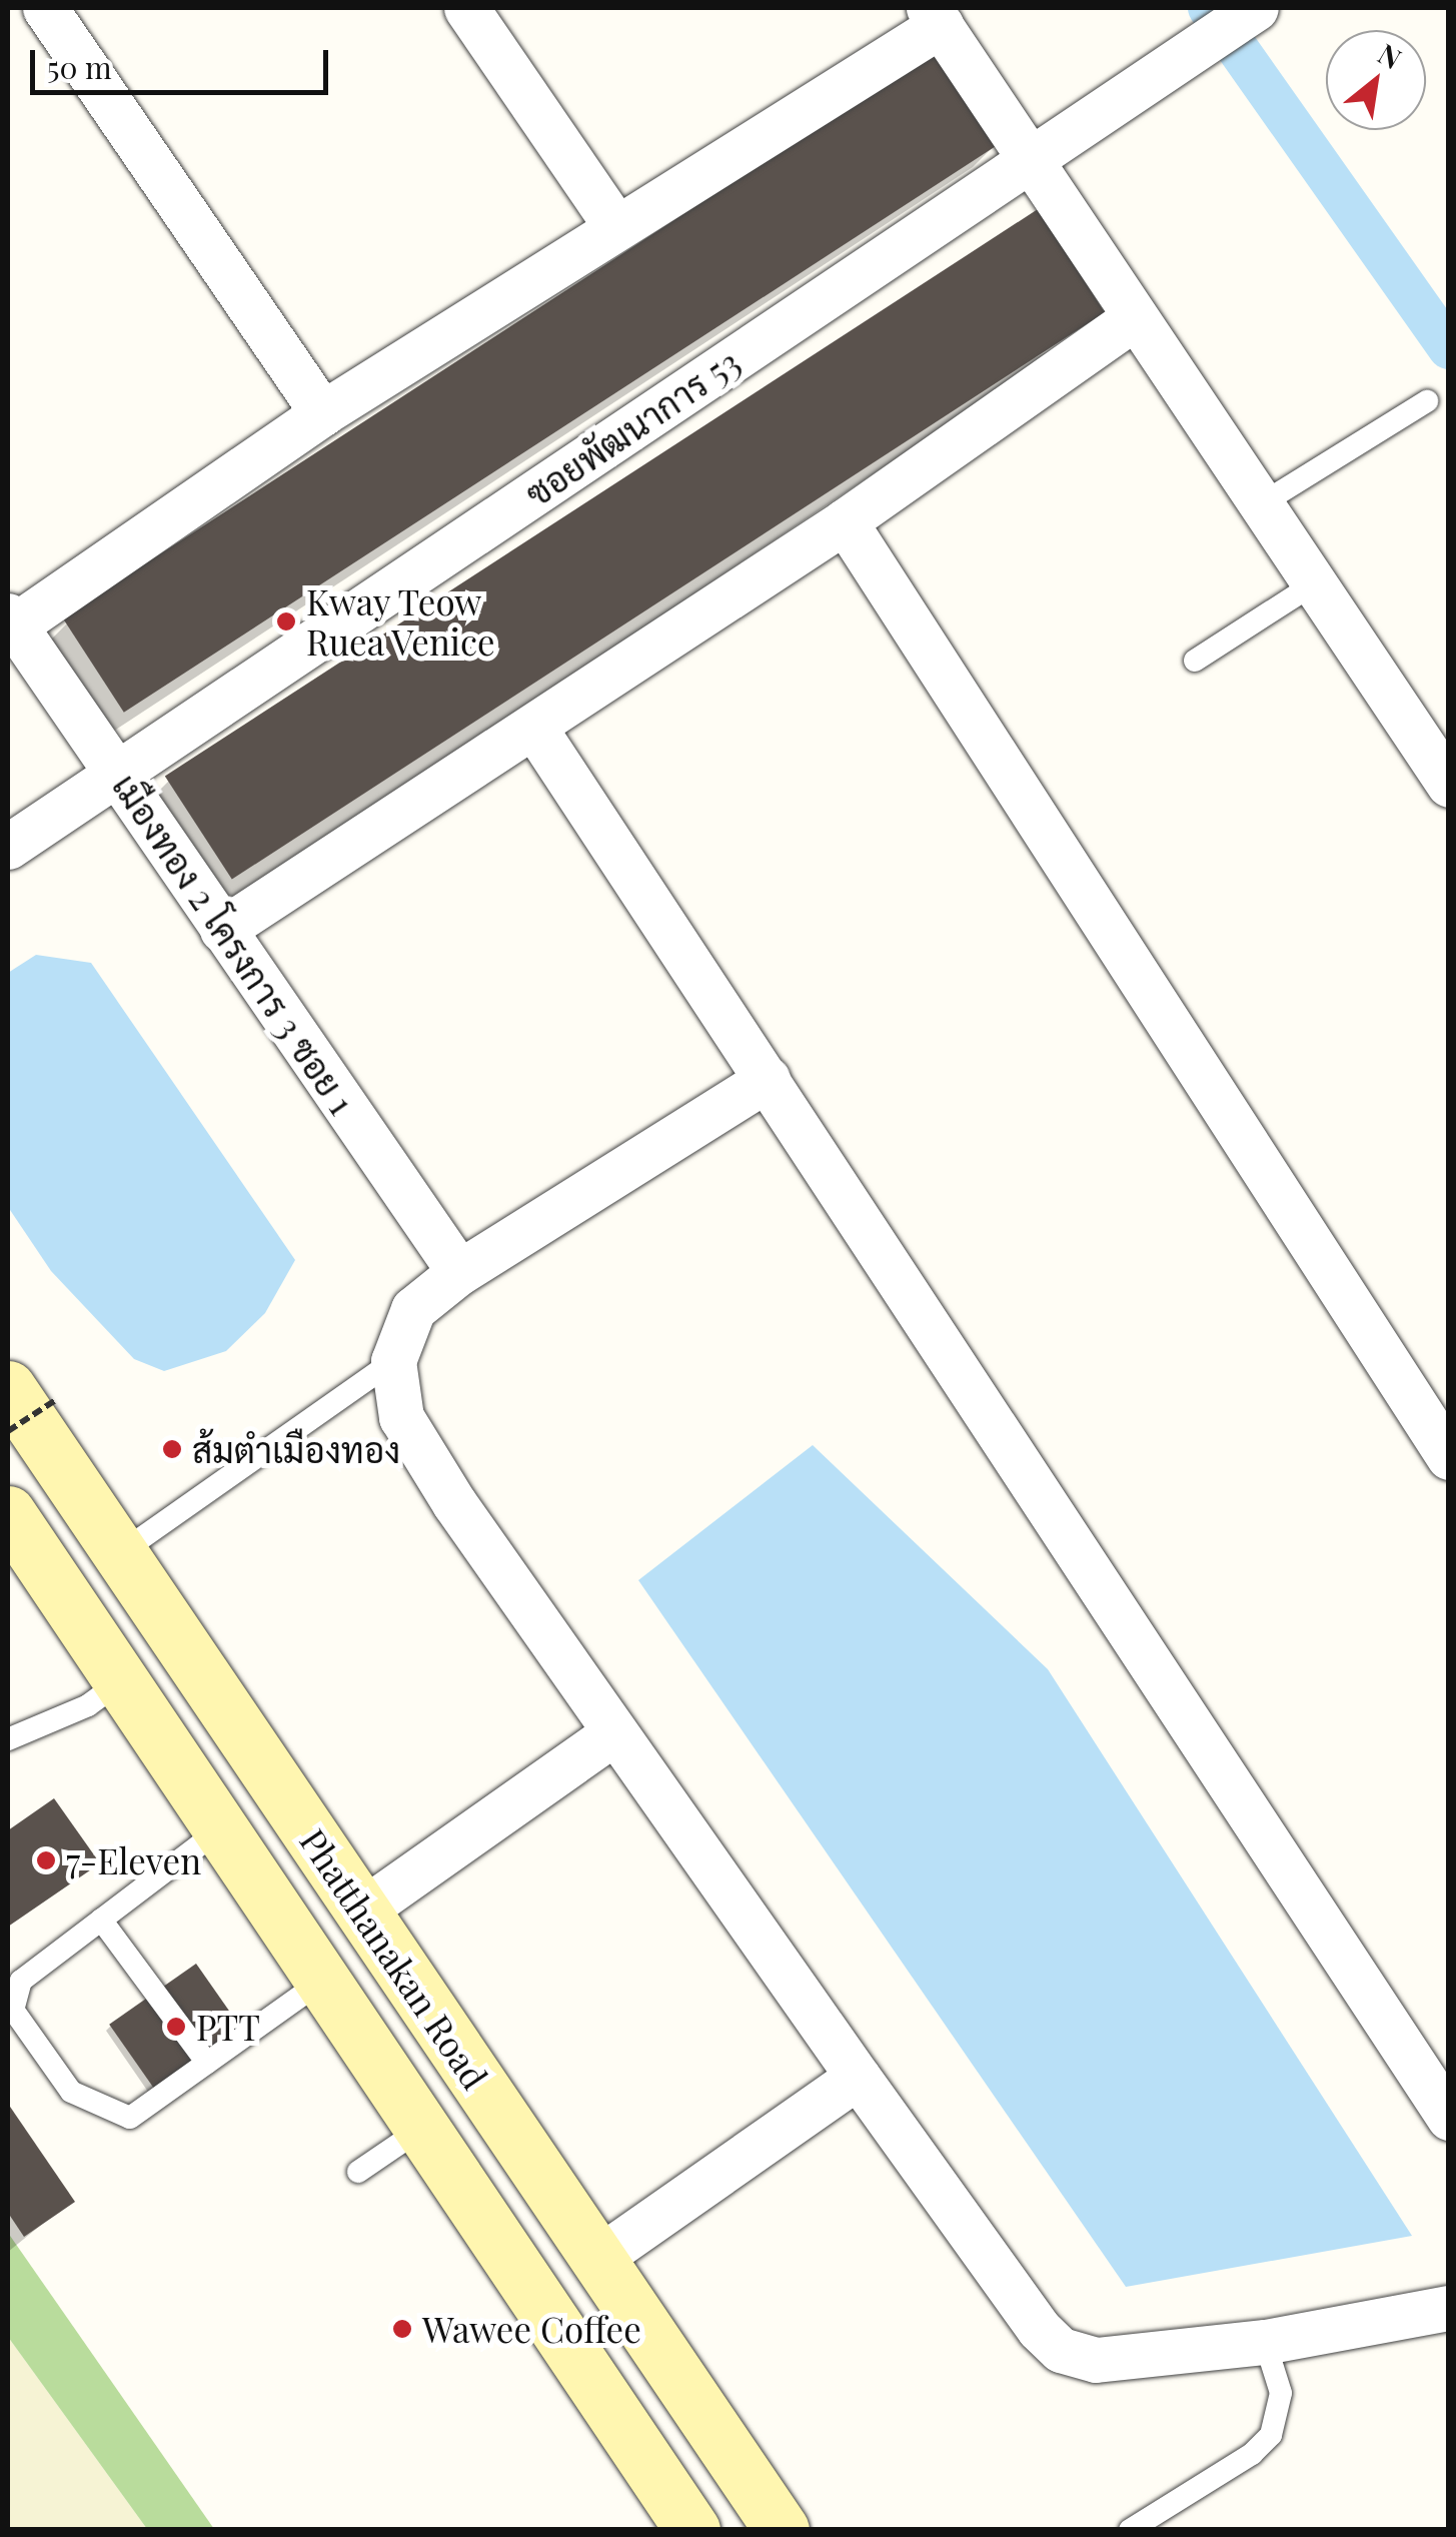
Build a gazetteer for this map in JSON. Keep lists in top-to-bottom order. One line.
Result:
{"streets":{"main road":["Phatthanakan Road"],"street":["ซอยพัฒนาการ 53","เมืองทอง 2 โครงการ 3 ซอย 1"]},"crossings":[["ซอยพัฒนาการ 53","เมืองทอง 2 โครงการ 3 ซอย 1"]],"places":["Kway Teow Ruea Venice","ส้มตำเมืองทอง","7-Eleven","PTT","Wawee Coffee"],"scale_bar":"50 m","north":"top right"}
